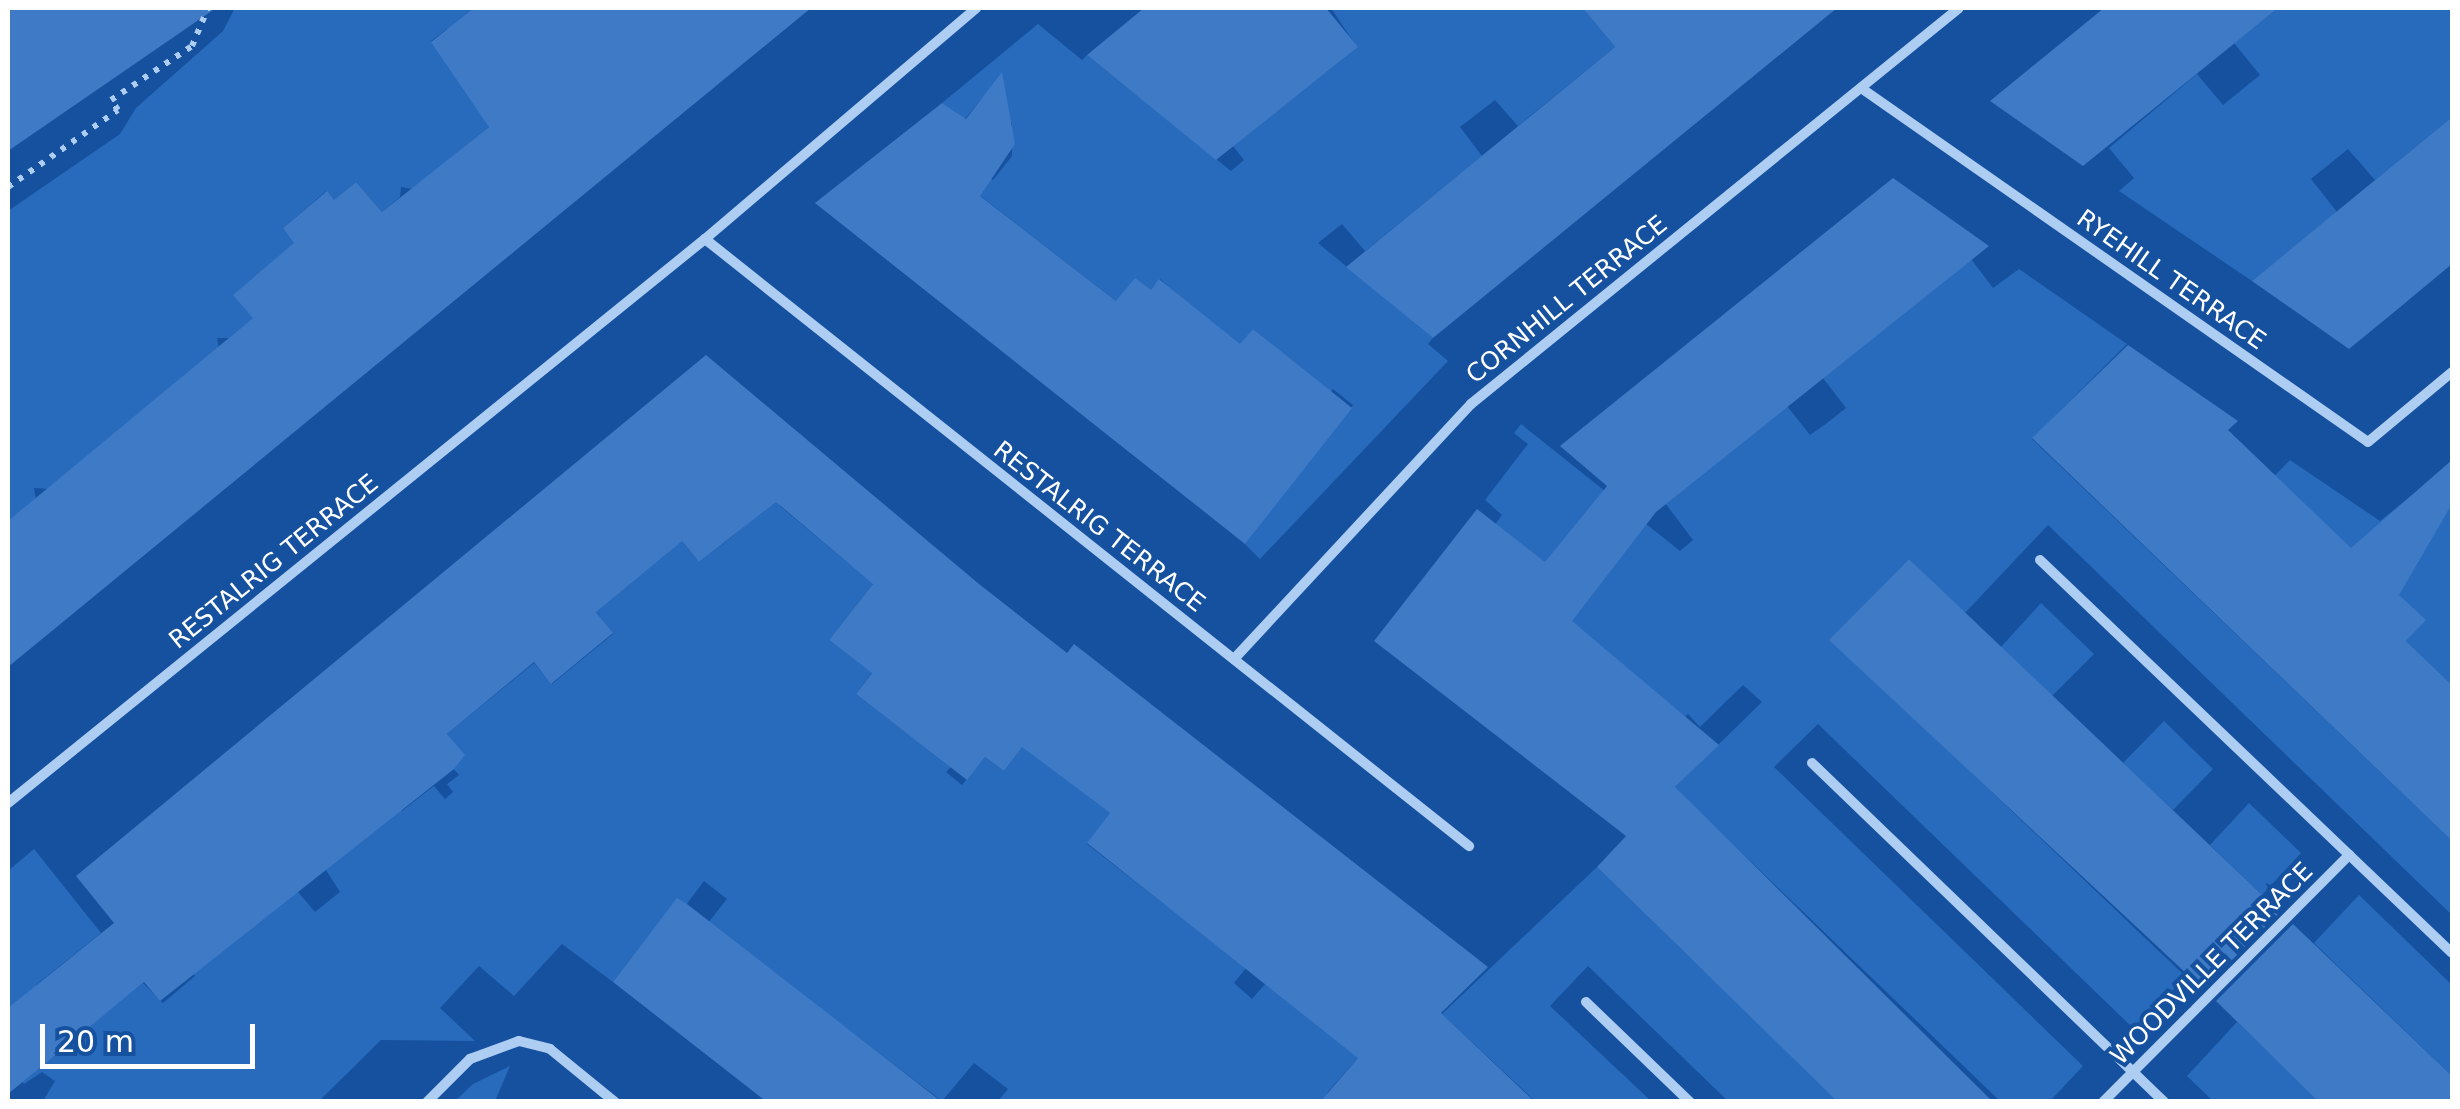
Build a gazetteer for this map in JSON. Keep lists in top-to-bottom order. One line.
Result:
{"streets":{"street":["RYEHILL TERRACE","CORNHILL TERRACE","RESTALRIG TERRACE","WOODVILLE TERRACE"]},"crossings":[["RYEHILL TERRACE","CORNHILL TERRACE"],["CORNHILL TERRACE","RESTALRIG TERRACE"]],"scale_bar":"20 m"}
